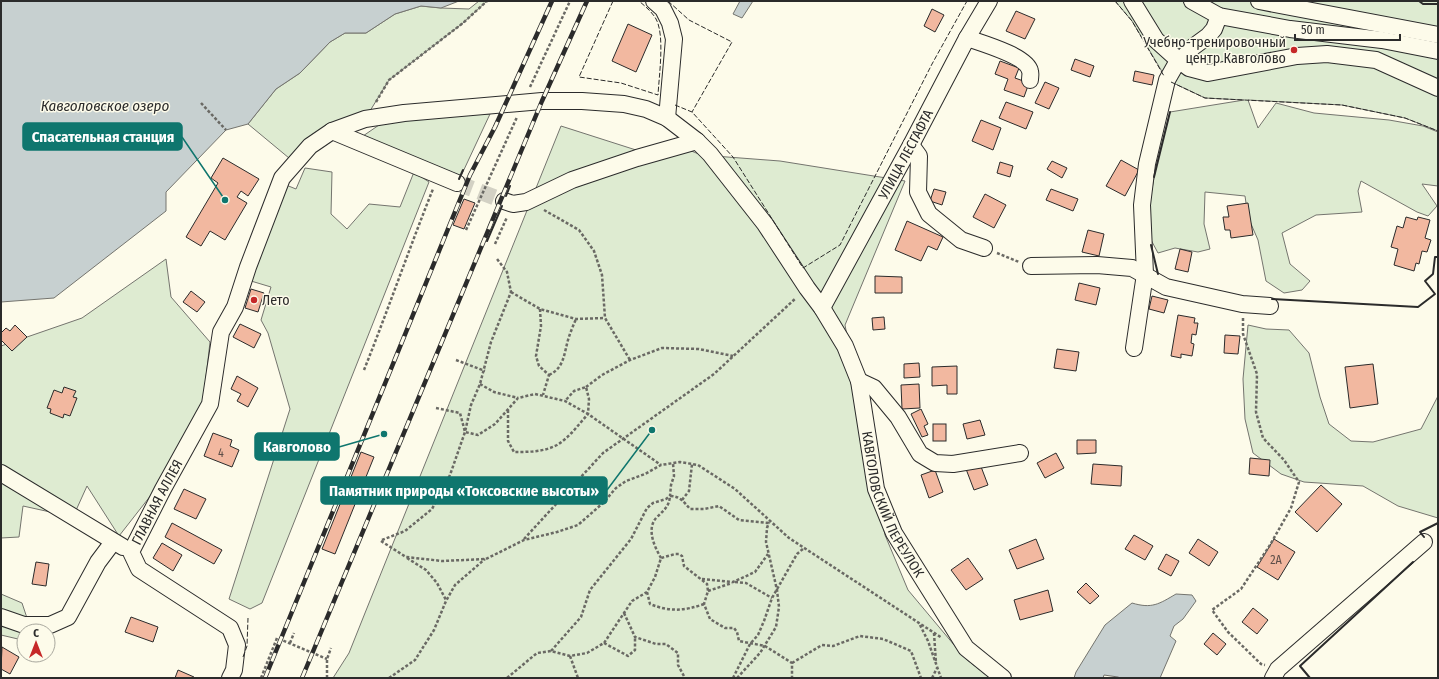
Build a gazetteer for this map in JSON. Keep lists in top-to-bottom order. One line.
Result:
{"streets":{"street":["УЛИЦА ЛЕСГАФТА","ГЛАВНАЯ АЛЛЕЯ","КАВГОЛОВСКИЙ ПЕРЕУЛОК"]},"crossings":[["УЛИЦА ЛЕСГАФТА","КАВГОЛОВСКИЙ ПЕРЕУЛОК"],["ГЛАВНАЯ АЛЛЕЯ","КАВГОЛОВСКИЙ ПЕРЕУЛОК"]],"water":["Кавголовское озеро"],"places":["Учебно-тренировочный центр Кавголово","Спасательная станция","Лето","Памятник природы «Токсовские высоты»","Кавголово"],"house_numbers":["4","2А"],"scale_bar":"50 m","north":"top"}
